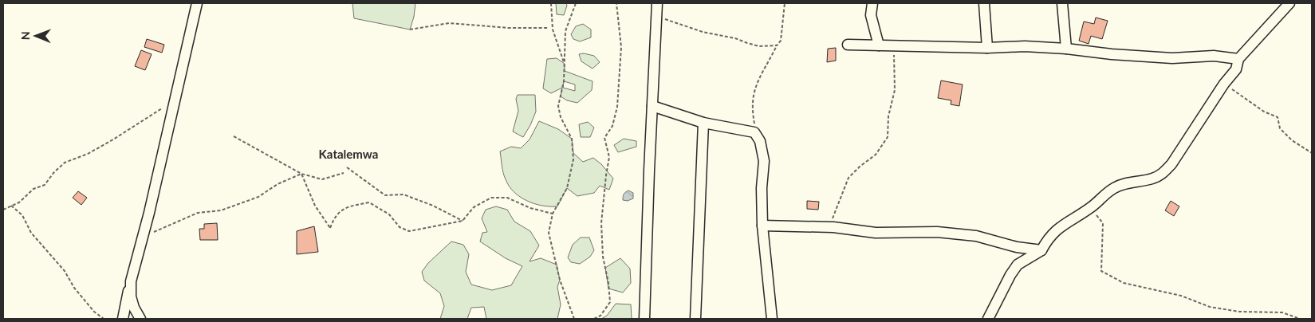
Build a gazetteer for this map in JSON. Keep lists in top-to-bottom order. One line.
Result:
{"districts":["Katalemwa"],"north":"left"}
